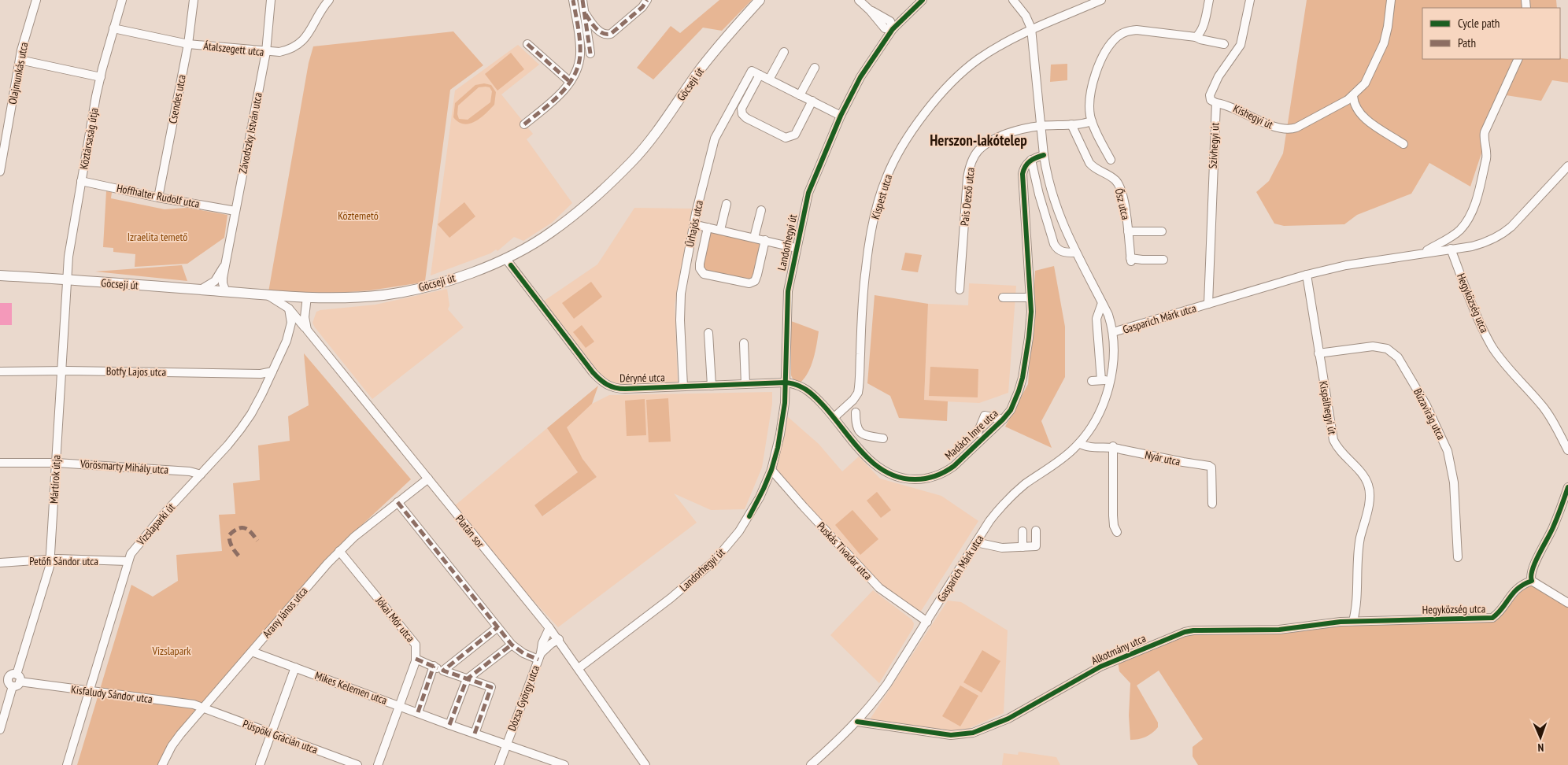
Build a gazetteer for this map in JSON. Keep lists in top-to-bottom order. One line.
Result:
{"streets":{"main road":["Göcseji út"],"street":["Átalszegett utca","Olajmunkás utca","Csendes utca","Kishegyi út","Závodszky István utca","Köztársaság útja","Szívhegyi út","Hoffhalter Rudolf utca","Kispest utca","Pais Dezső utca","Ősz utca","Űrhajós utca","Landorhegyi út","Hegyközség utca","Gasparich Márk utca","Botfy Lajos utca","Déryné utca","Kispálhegyi út","Búzavirág utca","Madách Imre utca","Nyár utca","Vörösmarty Mihály utca","Mártírok útja","Vizslaparki út","Platán sor","Puskás Tivadar utca","Petőfi Sándor utca","Arany János utca","Jókai Mór utca","Alkotmány utca","Mikes Kelemen utca","Kisfaludy Sándor utca","Dózsa György utca","Püspöki Grácián utca"]},"crossings":[["Átalszegett utca","Csendes utca"],["Átalszegett utca","Závodszky István utca"],["Átalszegett utca","Köztársaság útja"],["Göcseji út","Závodszky István utca"],["Göcseji út","Köztársaság útja"],["Göcseji út","Déryné utca"],["Göcseji út","Mártírok útja"],["Göcseji út","Platán sor"],["Csendes utca","Hoffhalter Rudolf utca"],["Kishegyi út","Szívhegyi út"],["Závodszky István utca","Hoffhalter Rudolf utca"],["Köztársaság útja","Hoffhalter Rudolf utca"],["Köztársaság útja","Mártírok útja"],["Szívhegyi út","Gasparich Márk utca"],["Kispest utca","Madách Imre utca"],["Űrhajós utca","Déryné utca"],["Landorhegyi út","Déryné utca"],["Landorhegyi út","Madách Imre utca"],["Landorhegyi út","Platán sor"],["Landorhegyi út","Puskás Tivadar utca"],["Hegyközség utca","Gasparich Márk utca"],["Hegyközség utca","Kispálhegyi út"],["Hegyközség utca","Alkotmány utca"],["Gasparich Márk utca","Kispálhegyi út"],["Gasparich Márk utca","Nyár utca"],["Gasparich Márk utca","Puskás Tivadar utca"],["Gasparich Márk utca","Alkotmány utca"],["Botfy Lajos utca","Mártírok útja"],["Botfy Lajos utca","Vizslaparki út"],["Déryné utca","Madách Imre utca"],["Kispálhegyi út","Búzavirág utca"],["Kispálhegyi út","Alkotmány utca"],["Vörösmarty Mihály utca","Mártírok útja"],["Vörösmarty Mihály utca","Vizslaparki út"],["Mártírok útja","Petőfi Sándor utca"],["Mártírok útja","Kisfaludy Sándor utca"],["Vizslaparki út","Platán sor"],["Vizslaparki út","Petőfi Sándor utca"],["Vizslaparki út","Kisfaludy Sándor utca"],["Platán sor","Arany János utca"],["Platán sor","Dózsa György utca"],["Arany János utca","Jókai Mór utca"],["Arany János utca","Mikes Kelemen utca"],["Arany János utca","Kisfaludy Sándor utca"],["Arany János utca","Püspöki Grácián utca"],["Jókai Mór utca","Mikes Kelemen utca"],["Mikes Kelemen utca","Dózsa György utca"],["Kisfaludy Sándor utca","Püspöki Grácián utca"]],"districts":["Herszon-lakótelep"],"parks":["Köztemető","Izraelita temető","Vizslapark"],"legend":["Cycle path","Path"],"north":"bottom"}
